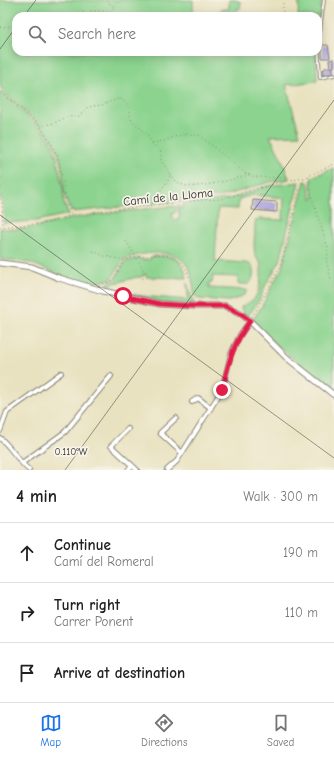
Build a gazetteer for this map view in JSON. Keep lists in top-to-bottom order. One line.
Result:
{"streets":{"path":["Camí de la Lloma"]},"page":{"search":"Search here","heading":["4 min","Walk · 300 m"],"list":[["Continue","Camí del Romeral","190 m"],["Turn right","Carrer Ponent","110 m"],"Arrive at destination"],"nav":["Map","Directions","Saved"]},"coordinates":["0.110°W"]}
